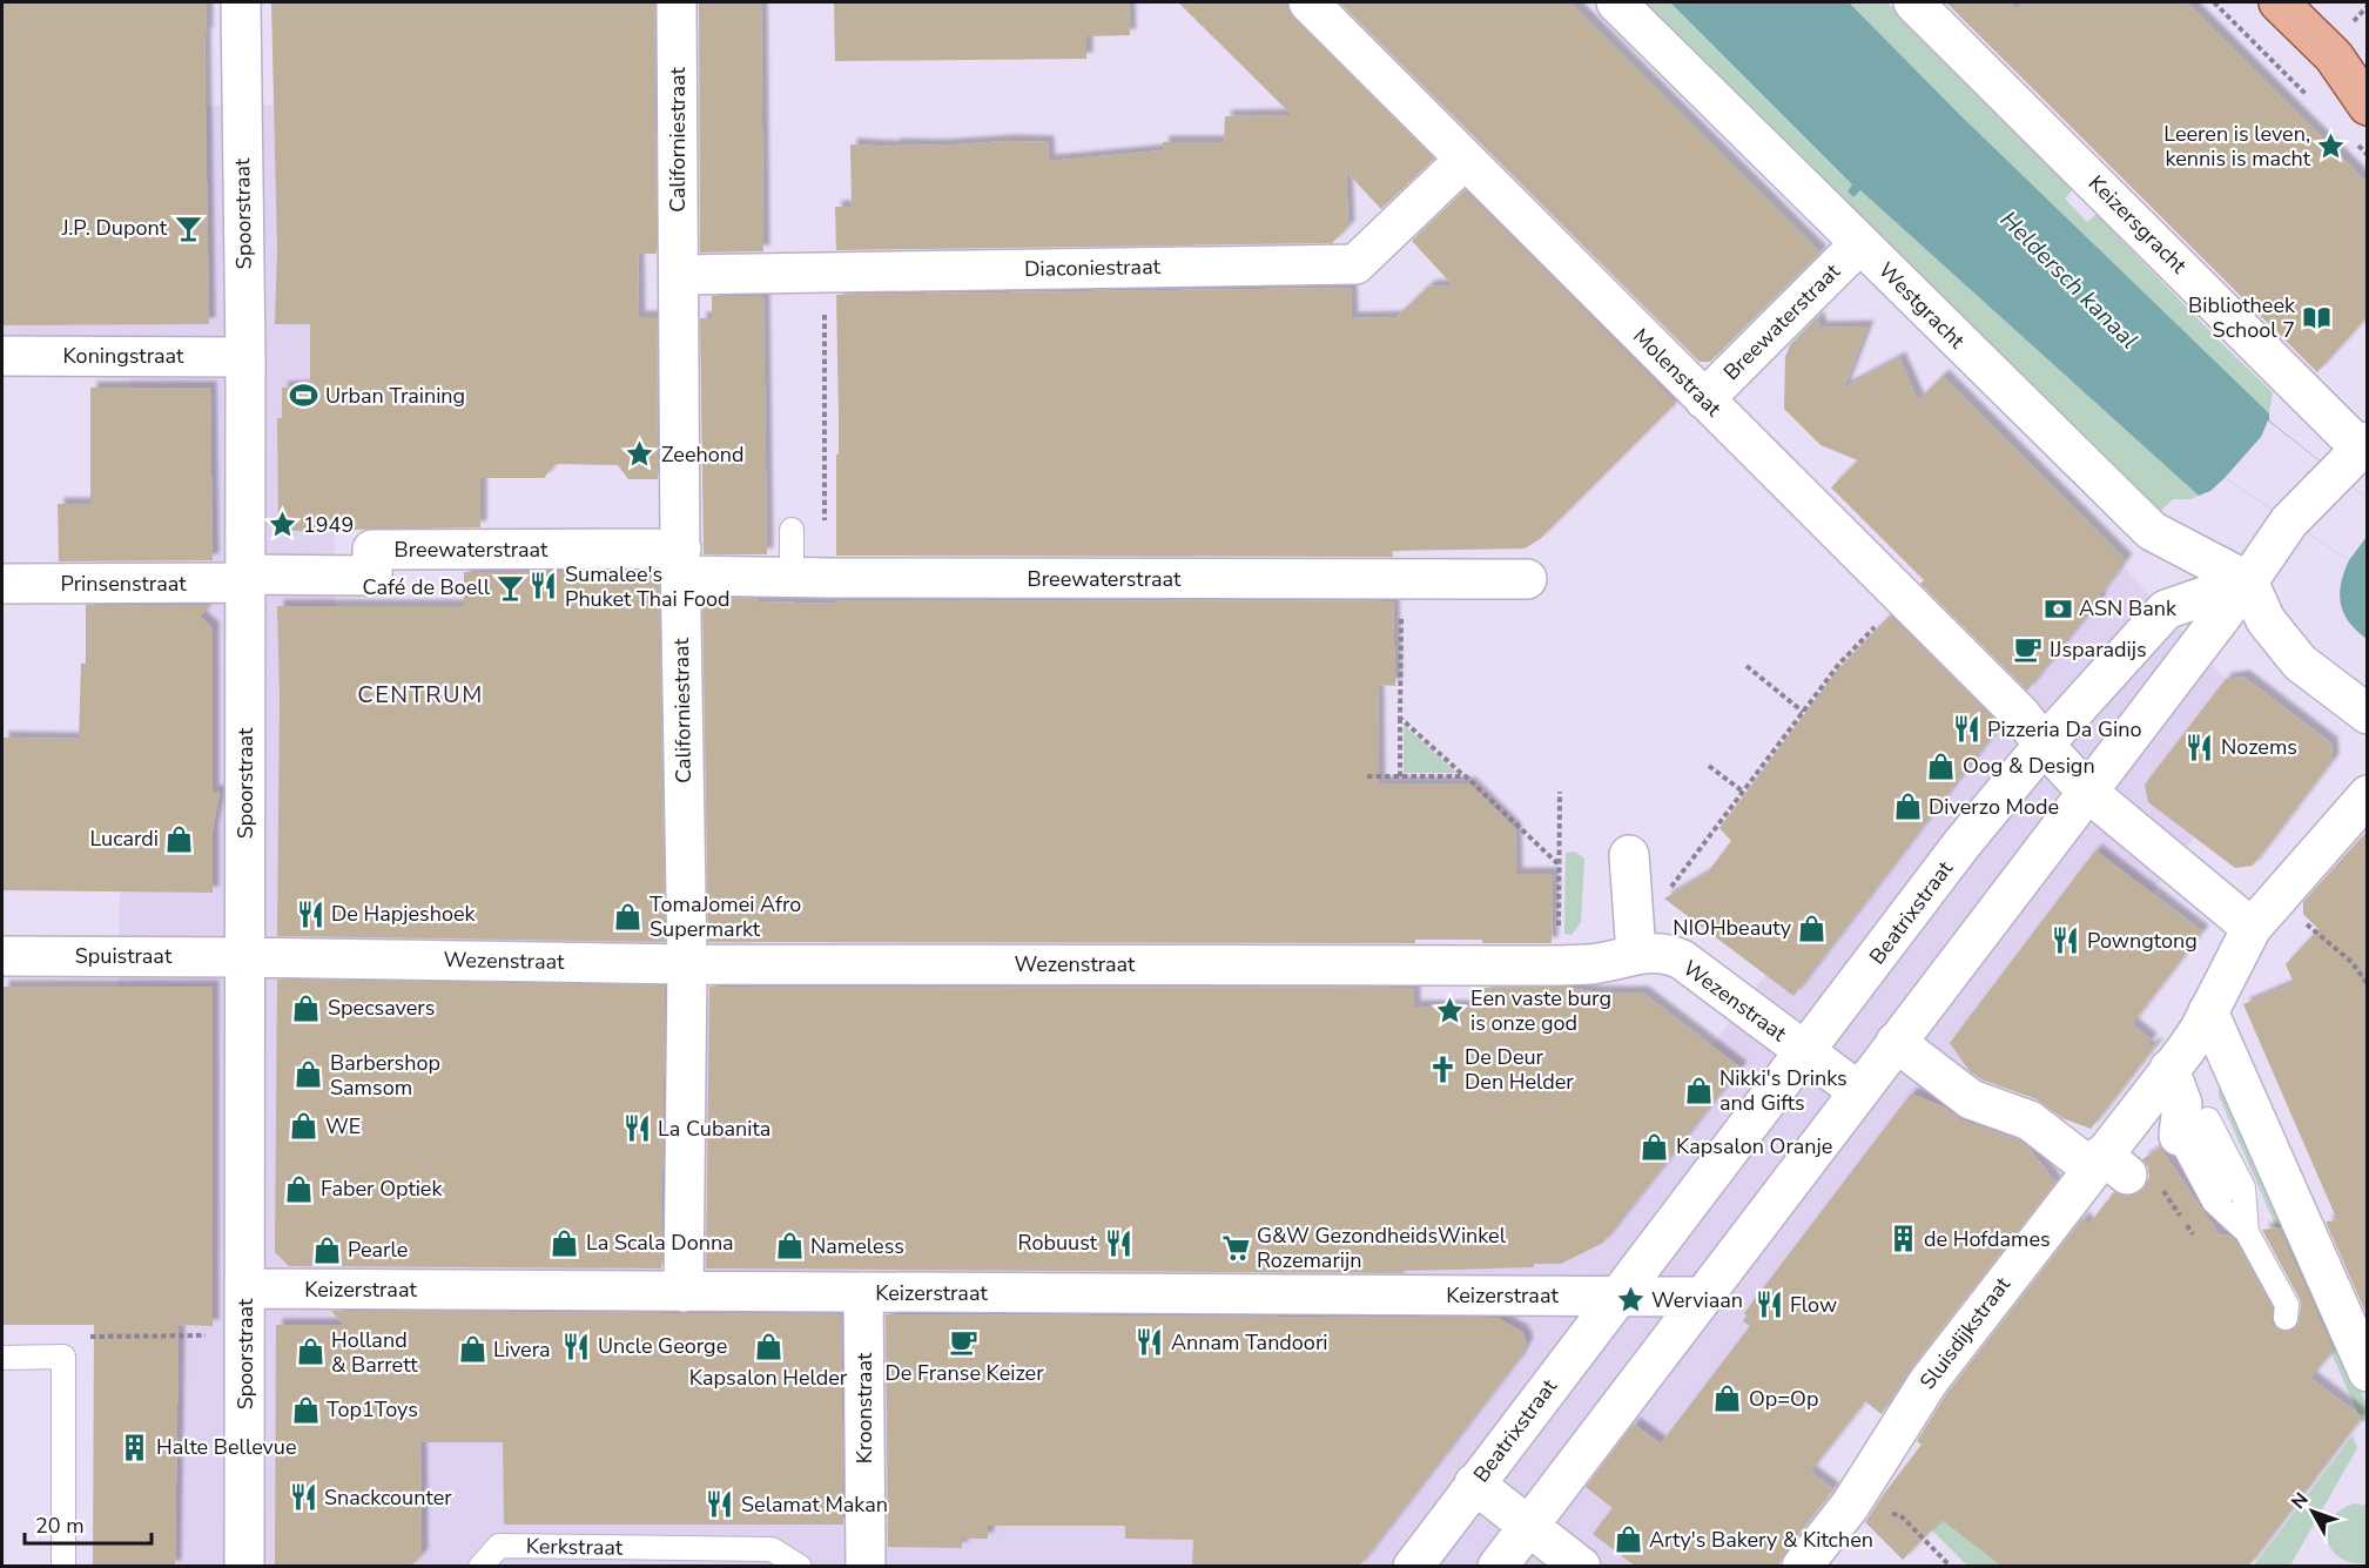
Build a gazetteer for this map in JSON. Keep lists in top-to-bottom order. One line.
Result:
{"streets":{"street":["Californiestraat","Spoorstraat","Keizersgracht","Diaconiestraat","Westgracht","Breewaterstraat","Koningstraat","Molenstraat","Prinsenstraat","Beatrixstraat","Spuistraat","Wezenstraat","Keizerstraat","Sluisdijkstraat","Kroonstraat"],"lane":["Kerkstraat"]},"crossings":[["Californiestraat","Diaconiestraat"],["Californiestraat","Breewaterstraat"],["Californiestraat","Wezenstraat"],["Californiestraat","Keizerstraat"],["Spoorstraat","Breewaterstraat"],["Spoorstraat","Koningstraat"],["Spoorstraat","Prinsenstraat"],["Spoorstraat","Spuistraat"],["Spoorstraat","Wezenstraat"],["Spoorstraat","Keizerstraat"],["Diaconiestraat","Molenstraat"],["Westgracht","Breewaterstraat"],["Westgracht","Beatrixstraat"],["Breewaterstraat","Molenstraat"],["Breewaterstraat","Prinsenstraat"],["Molenstraat","Beatrixstraat"],["Beatrixstraat","Wezenstraat"],["Beatrixstraat","Keizerstraat"],["Spuistraat","Wezenstraat"],["Keizerstraat","Kroonstraat"]],"districts":["CENTRUM"],"water":["Heldersch kanaal"],"places":{"place":["Leeren is leven, kennis is macht","Zeehond","1949","Een vaste burg is onze god","Werviaan"],"bar":["J.P. Dupont","Café de Boell"],"library":["Bibliotheek School 7"],"sports":["Urban Training"],"restaurant":["Sumalee's Phuket Thai Food","Pizzeria Da Gino","Nozems","De Hapjeshoek","Powngtong","La Cubanita","Robuust","Flow","Annam Tandoori","Uncle George","Snackcounter","Selamat Makan"],"bank":["ASN Bank"],"cafe":["IJsparadijs","De Franse Keizer"],"shop":["Oog & Design","Diverzo Mode","Lucardi","TomaJomei Afro Supermarkt","NIOHbeauty","Specsavers","Barbershop Samsom","Nikki's Drinks and Gifts","WE","Kapsalon Oranje","Faber Optiek","La Scala Donna","Nameless","Pearle","Kapsalon Helder","Livera","Holland & Barrett","Op=Op","Top1Toys","Arty's Bakery & Kitchen"],"church":["De Deur Den Helder"],"building":["de Hofdames","Halte Bellevue"],"supermarket":["G&W GezondheidsWinkel Rozemarijn"]},"scale_bar":"20 m","north":"top left"}
